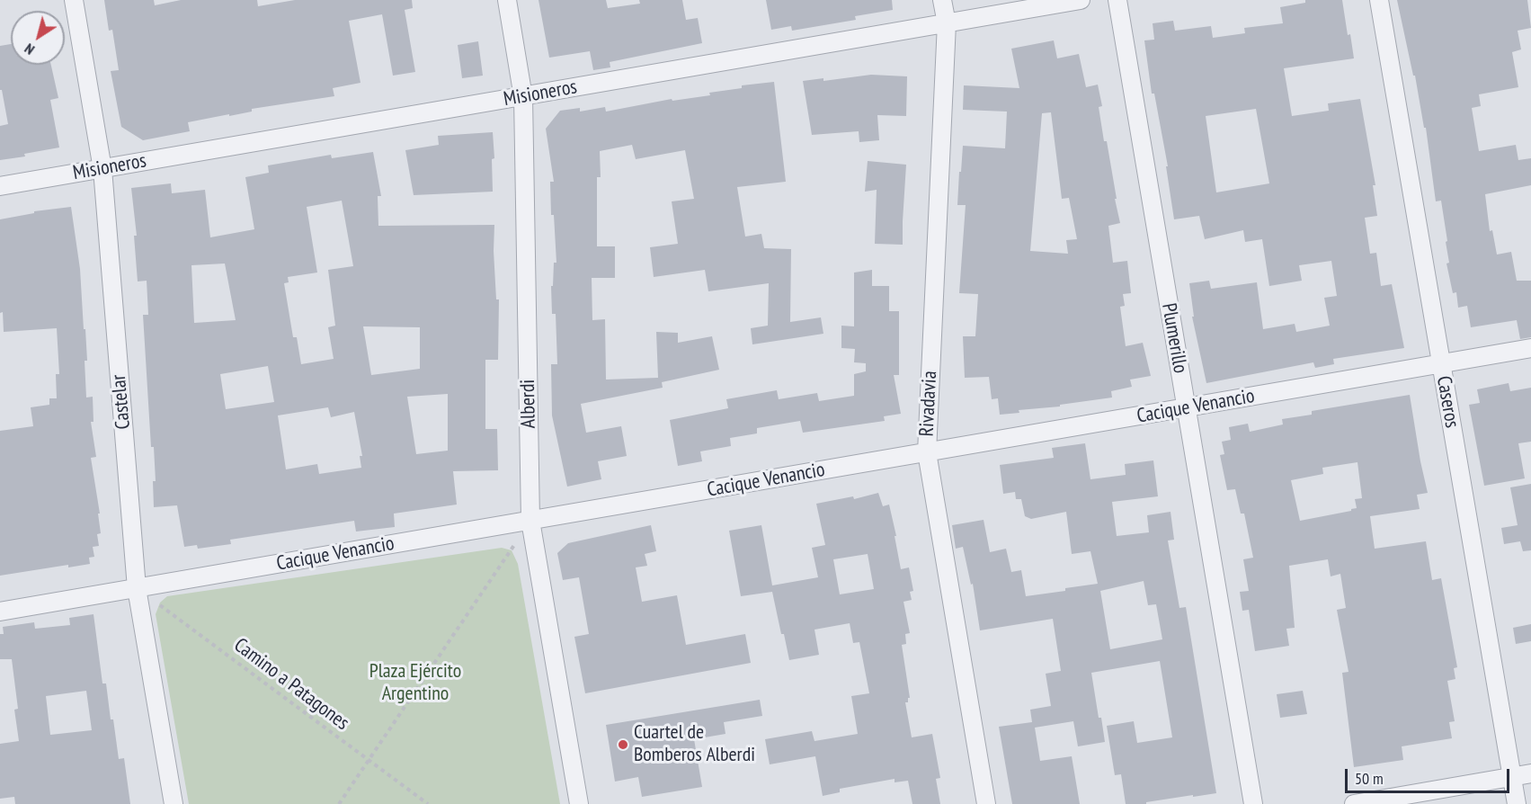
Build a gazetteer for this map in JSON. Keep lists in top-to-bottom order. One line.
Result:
{"streets":{"street":["Misioneros","Plumerillo","Castelar","Caseros","Alberdi","Rivadavia","Cacique Venancio"],"path":["Camino a Patagones"]},"crossings":[["Misioneros","Castelar"],["Misioneros","Alberdi"],["Misioneros","Rivadavia"],["Plumerillo","Cacique Venancio"],["Castelar","Cacique Venancio"],["Castelar","Camino a Patagones"],["Caseros","Cacique Venancio"],["Alberdi","Cacique Venancio"],["Rivadavia","Cacique Venancio"],["Cacique Venancio","Camino a Patagones"]],"parks":["Plaza Ejército Argentino"],"places":["Cuartel de Bomberos Alberdi"],"scale_bar":"50 m","north":"bottom left"}
